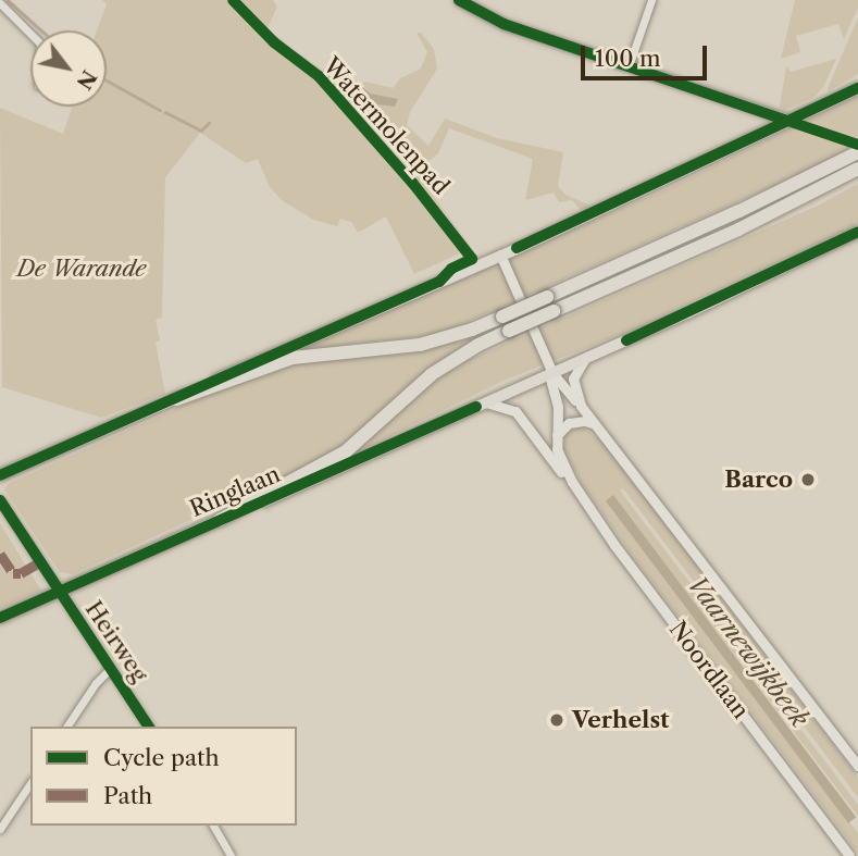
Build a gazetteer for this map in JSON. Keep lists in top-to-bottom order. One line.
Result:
{"streets":{"main road":["Ringlaan"],"street":["Heirweg","Noordlaan"],"cycle path":["Watermolenpad"]},"crossings":[["Ringlaan","Heirweg"],["Ringlaan","Noordlaan"]],"water":["Vaarnewijkbeek"],"parks":["De Warande"],"places":["Barco","Verhelst"],"legend":["Cycle path","Path"],"scale_bar":"100 m","north":"bottom right"}
